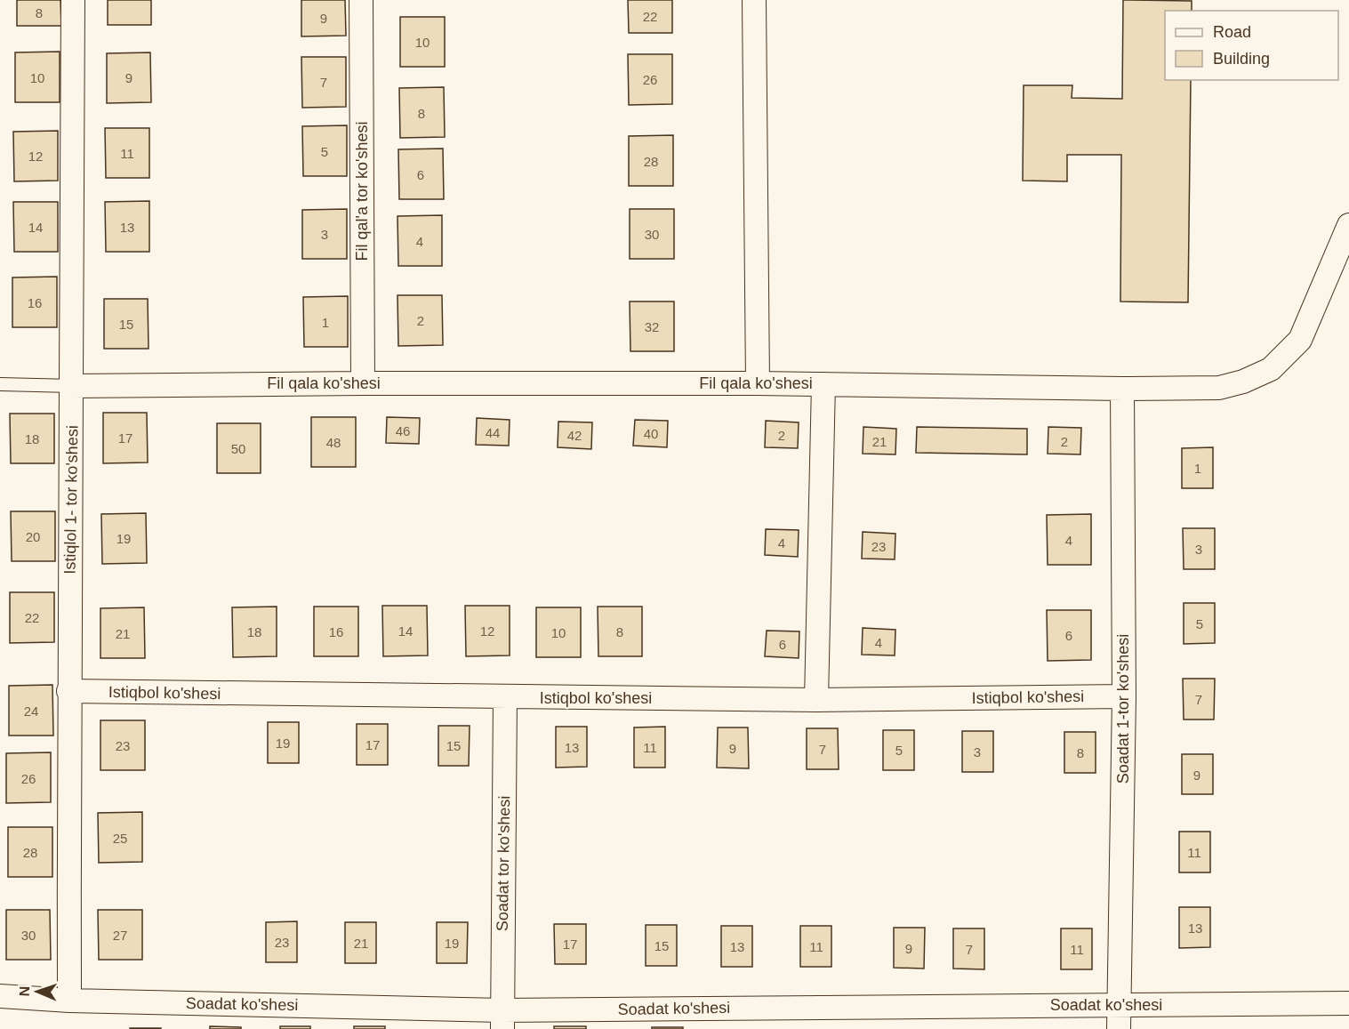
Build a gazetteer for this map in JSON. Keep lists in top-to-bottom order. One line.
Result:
{"streets":{"street":["Fil qal'a tor ko'shesi","Fil qala ko'shesi","Istiqlol 1- tor ko'shesi","Istiqbol ko'shesi","Soadat 1-tor ko'shesi","Soadat tor ko'shesi","Soadat ko'shesi"]},"crossings":[["Fil qal'a tor ko'shesi","Fil qala ko'shesi"],["Fil qala ko'shesi","Istiqlol 1- tor ko'shesi"],["Fil qala ko'shesi","Soadat 1-tor ko'shesi"],["Istiqlol 1- tor ko'shesi","Istiqbol ko'shesi"],["Istiqlol 1- tor ko'shesi","Soadat ko'shesi"],["Istiqbol ko'shesi","Soadat 1-tor ko'shesi"],["Istiqbol ko'shesi","Soadat tor ko'shesi"],["Soadat 1-tor ko'shesi","Soadat ko'shesi"],["Soadat tor ko'shesi","Soadat ko'shesi"]],"house_numbers":["8","22","9","10","10","9","26","7","8","5","11","12","28","6","14","13","3","30","4","16","2","1","15","32","46","44","40","42","2","17","18","21","2","48","50","1","20","19","4","4","23","3","22","5","14","12","18","16","8","10","21","6","4","6","7","24","19","17","23","15","13","11","9","7","5","3","8","9","26","25","28","11","13","30","27","23","21","19","17","15","13","11","9","7","11"],"legend":["Road","Building"],"north":"left"}
